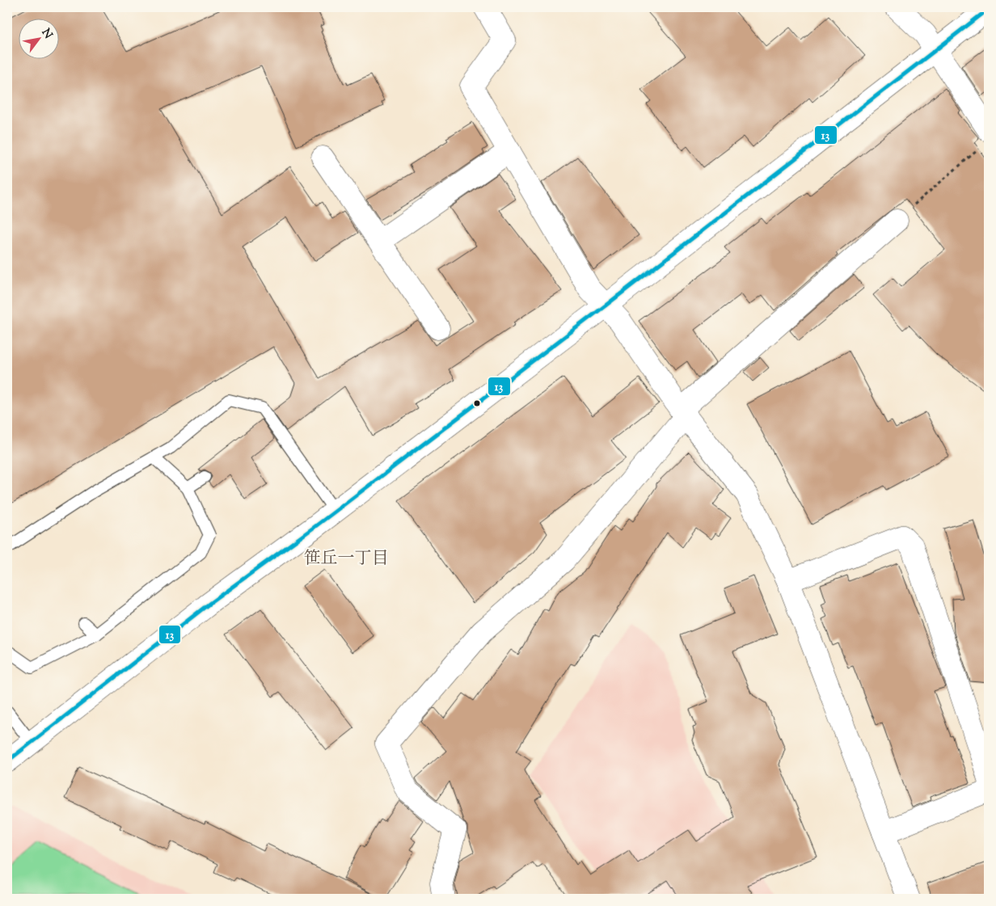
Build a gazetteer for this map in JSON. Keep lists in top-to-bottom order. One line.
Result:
{"districts":["笹丘一丁目"],"lines":["transit line 13"],"north":"top right"}
